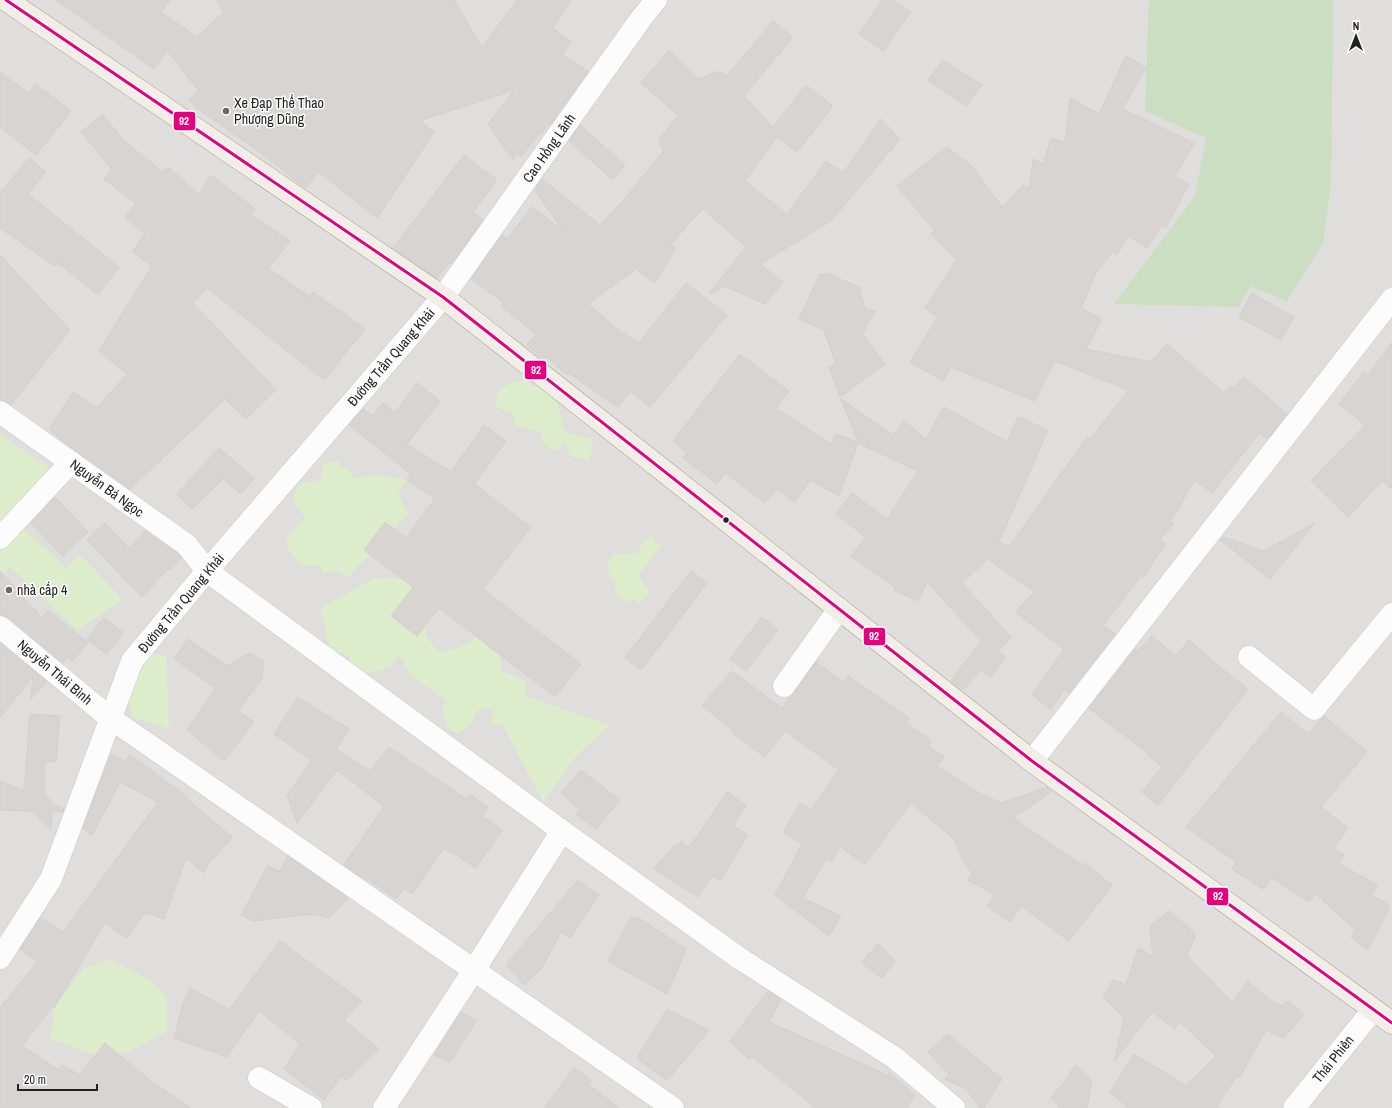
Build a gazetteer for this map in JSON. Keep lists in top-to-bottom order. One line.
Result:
{"streets":{"street":["Cao Hồng Lãnh","Đường Trần Quang Khải","Nguyễn Bá Ngọc","Nguyễn Thái Bình","Thái Phiên"]},"crossings":[["Cao Hồng Lãnh","Đường Trần Quang Khải"],["Đường Trần Quang Khải","Nguyễn Bá Ngọc"],["Đường Trần Quang Khải","Nguyễn Thái Bình"]],"places":["Xe Đạp Thể Thao Phượng Dũng","nhà cấp 4"],"lines":["transit line 92"],"scale_bar":"20 m","north":"top"}
